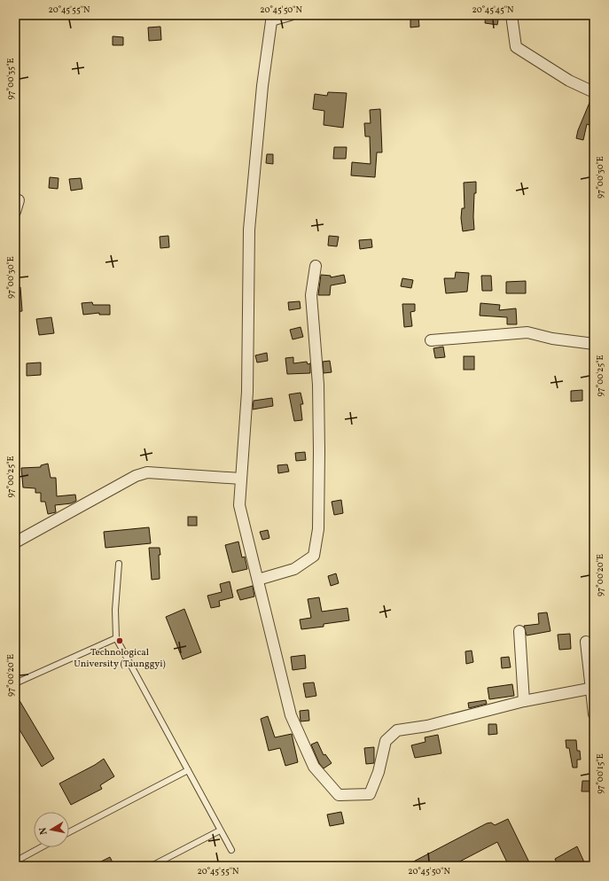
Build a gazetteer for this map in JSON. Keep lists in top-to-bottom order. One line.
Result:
{"places":["Technological University (Taunggyi)"],"north":"left","coordinates":["20°45'55\"N","20°45'50\"N","20°45'45\"N","97°00'35\"E","97°00'30\"E","97°00'25\"E","97°00'20\"E","97°00'15\"E"]}
